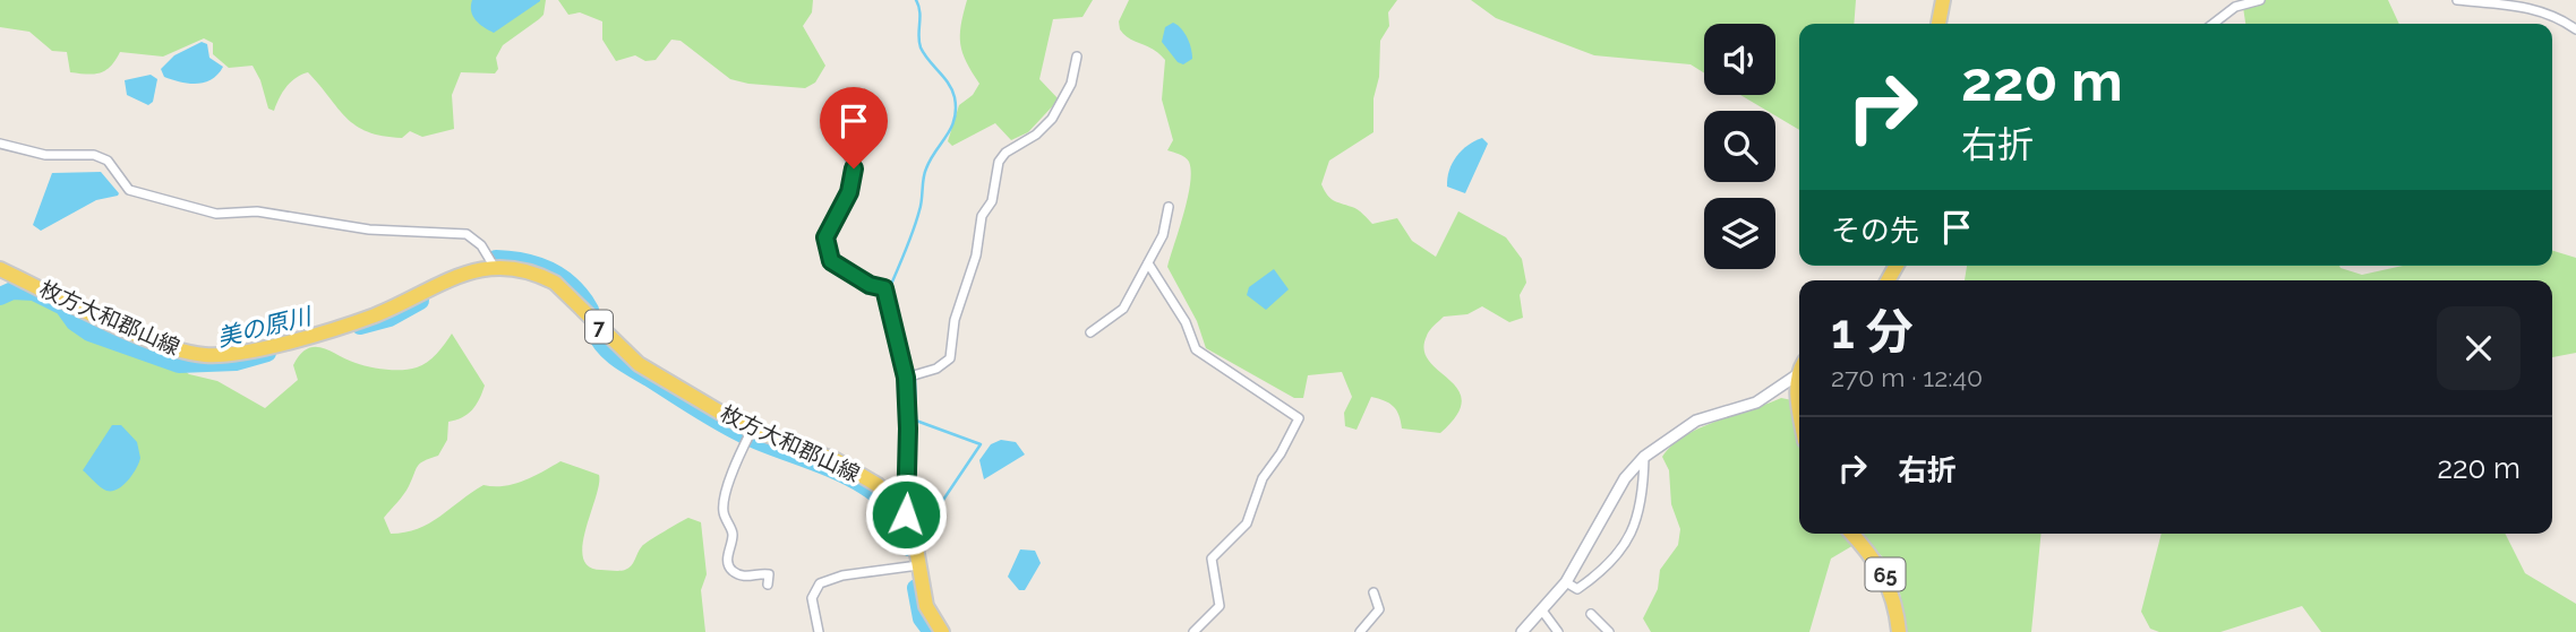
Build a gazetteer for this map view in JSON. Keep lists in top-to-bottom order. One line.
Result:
{"streets":{"main road":["枚方大和郡山線","7","65"]},"water":["美の原川"],"page":{"turn":["220 m","右折"],"then":"その先","heading":["1 分","270 m · 12:40"],"list":[{"name":"右折","value":"220 m"}]}}
